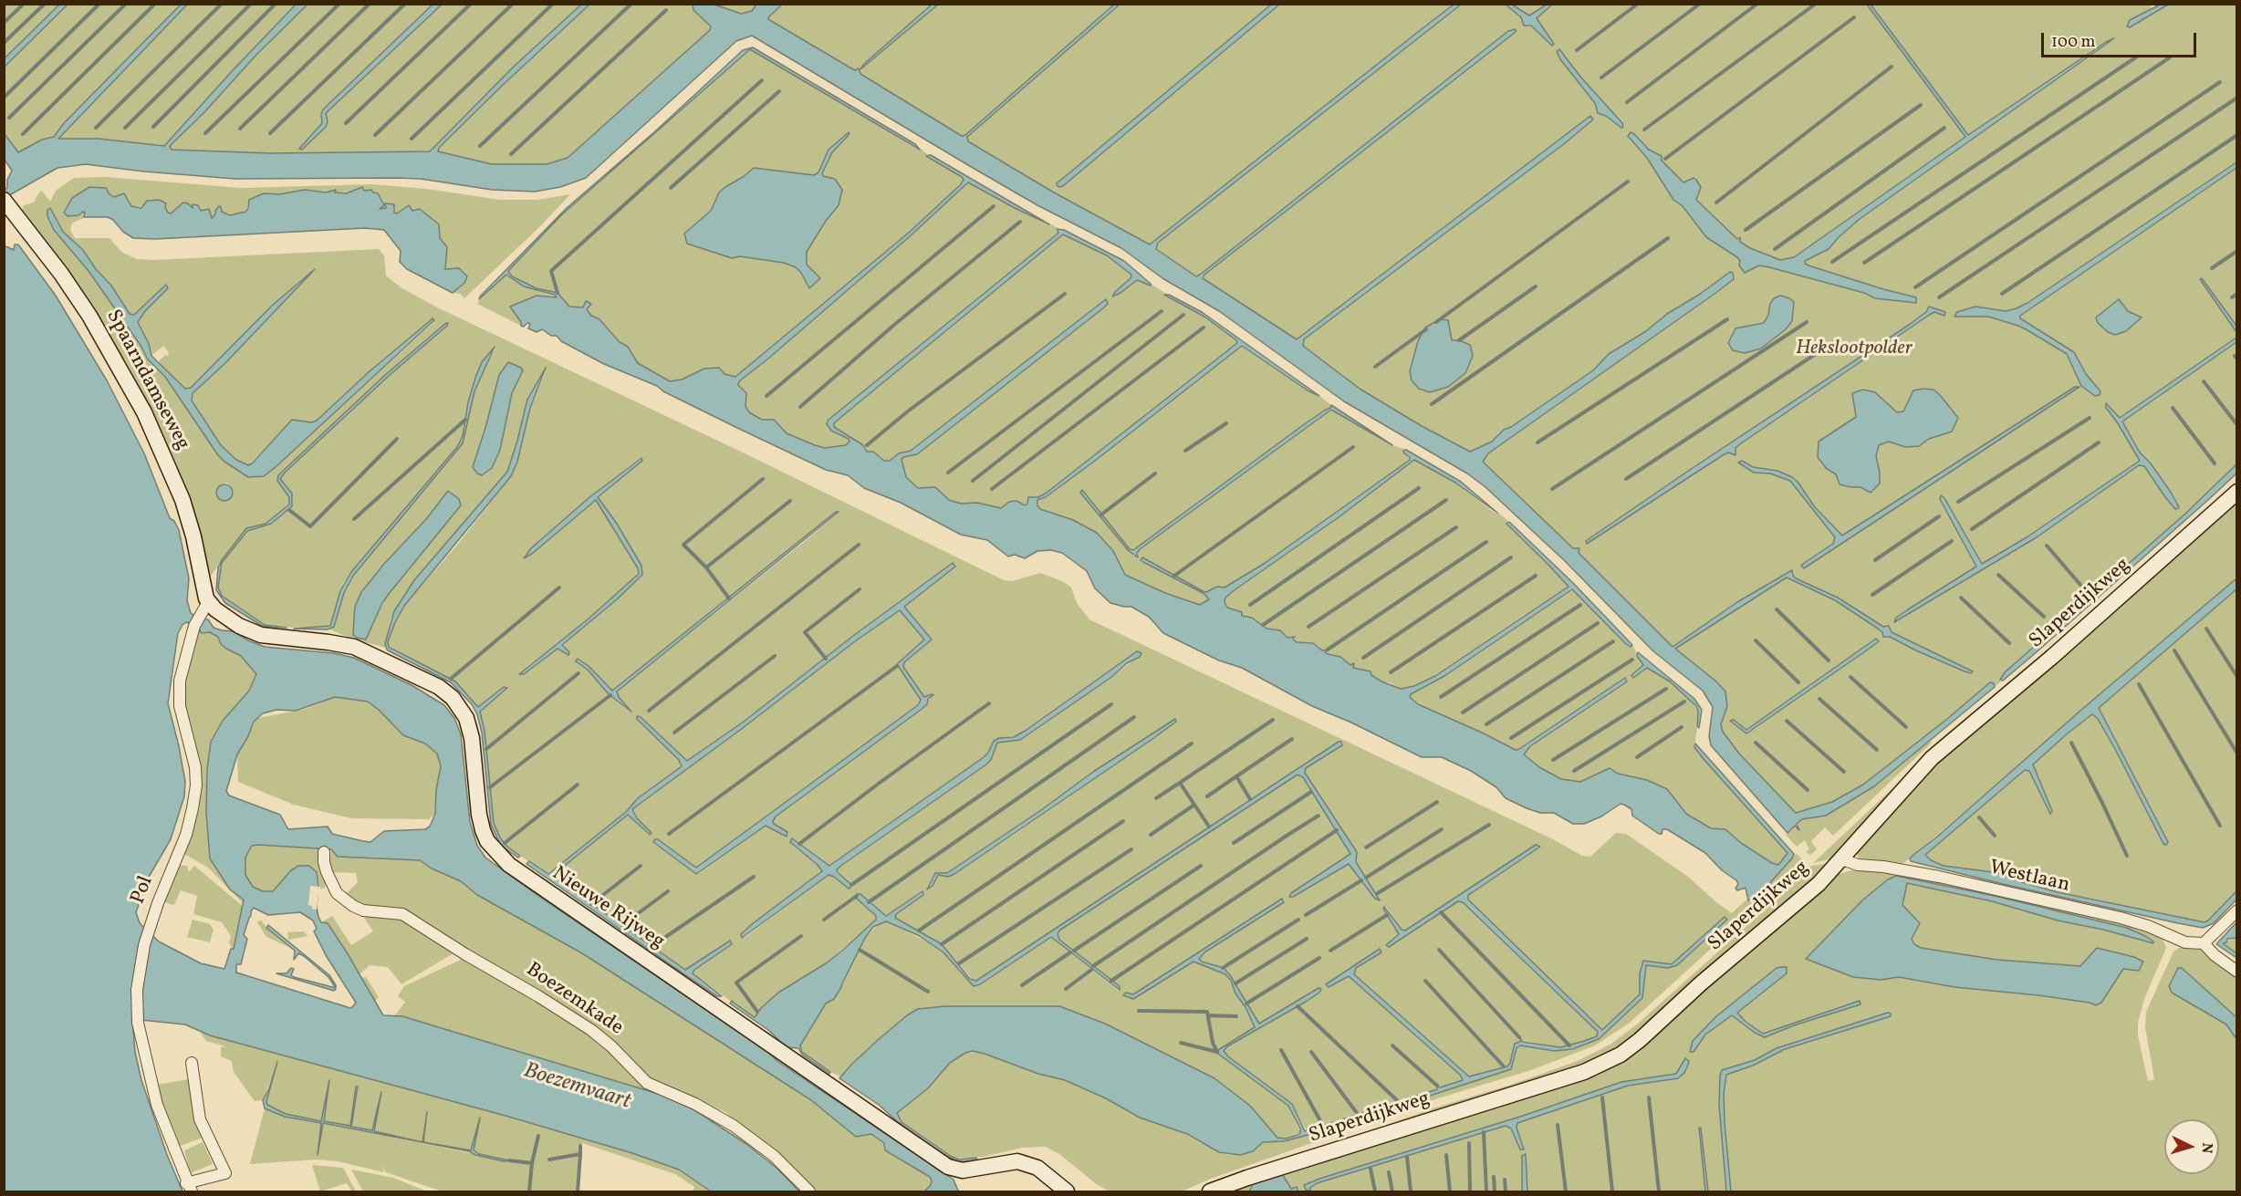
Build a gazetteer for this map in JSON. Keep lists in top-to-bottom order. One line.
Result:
{"streets":{"street":["Spaarndamseweg","Slaperdijkweg","Westlaan","Pol","Nieuwe Rijweg","Boezemkade"]},"crossings":[["Spaarndamseweg","Pol"],["Spaarndamseweg","Nieuwe Rijweg"],["Slaperdijkweg","Westlaan"],["Pol","Nieuwe Rijweg"]],"water":["Boezemvaart"],"parks":["Hekslootpolder"],"scale_bar":"100 m","north":"right"}
